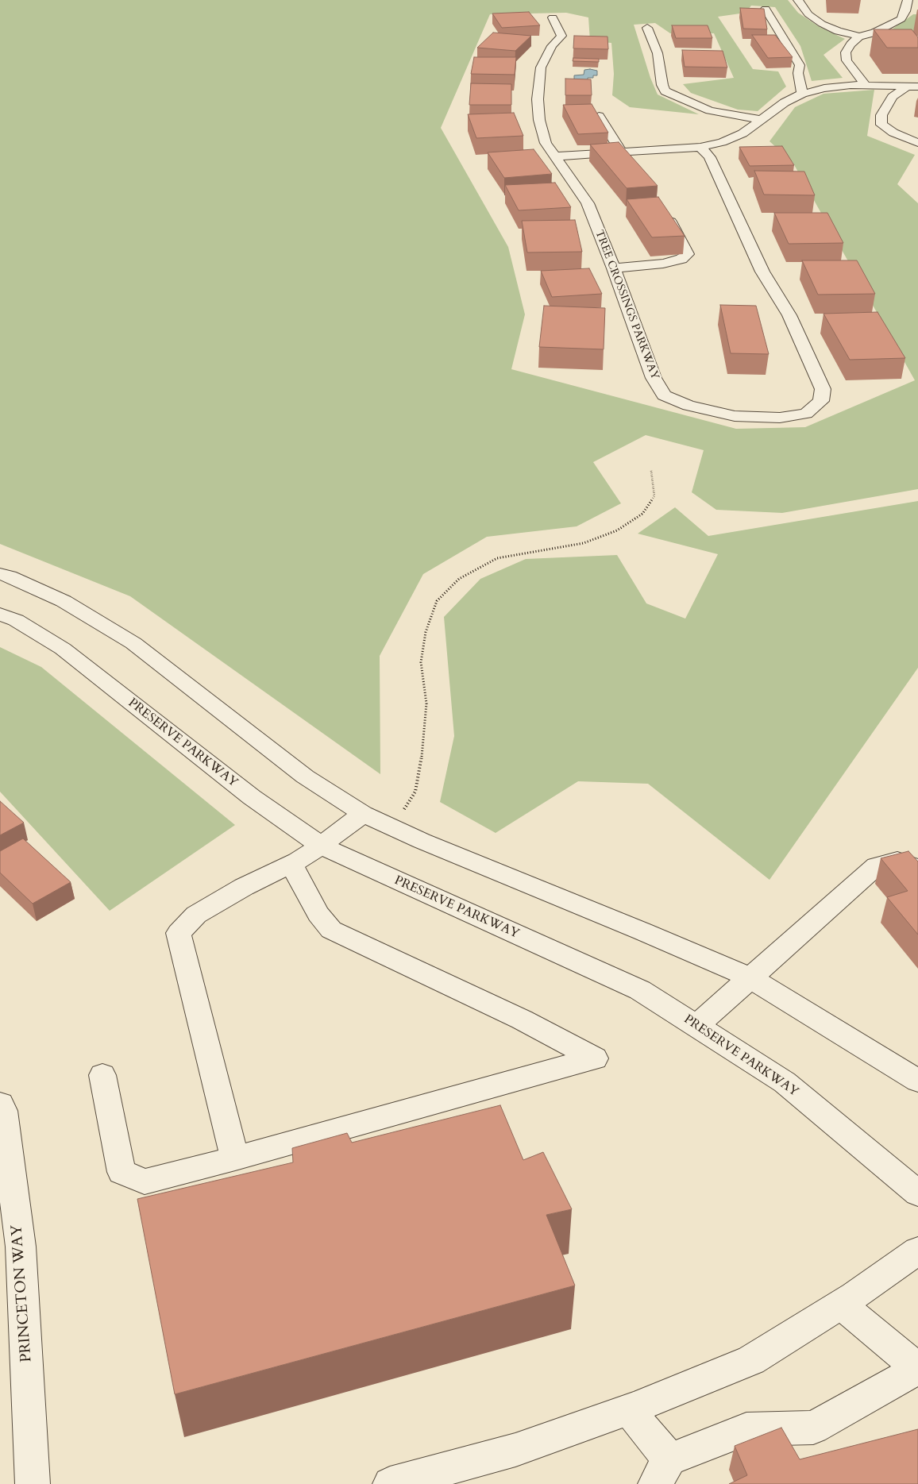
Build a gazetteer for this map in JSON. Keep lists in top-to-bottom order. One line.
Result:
{"streets":{"street":["TREE CROSSINGS PARKWAY","PRESERVE PARKWAY","PRINCETON WAY"]}}
